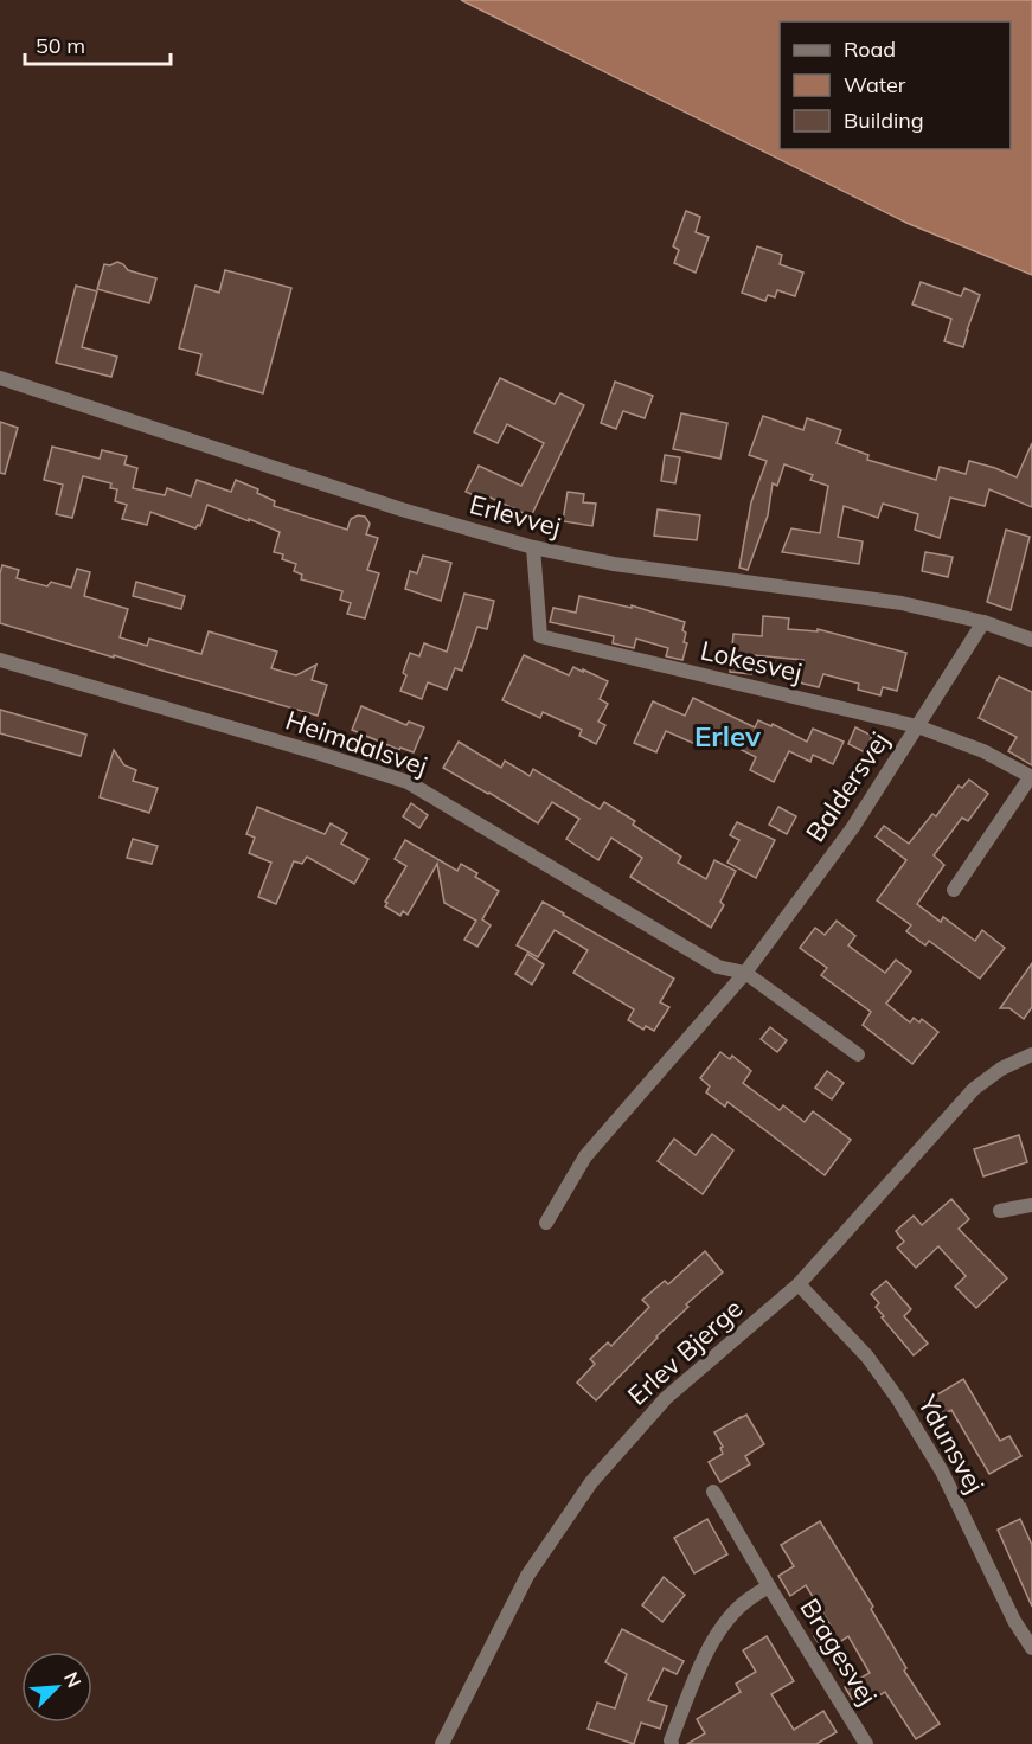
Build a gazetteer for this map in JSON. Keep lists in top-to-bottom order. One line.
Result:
{"streets":{"street":["Erlevvej","Lokesvej","Heimdalsvej","Baldersvej","Erlev Bjerge","Ydunsvej","Bragesvej"]},"crossings":[["Erlevvej","Lokesvej"],["Erlevvej","Baldersvej"],["Lokesvej","Baldersvej"],["Heimdalsvej","Baldersvej"],["Erlev Bjerge","Ydunsvej"]],"districts":["Erlev"],"legend":["Road","Water","Building"],"scale_bar":"50 m","north":"top right"}
